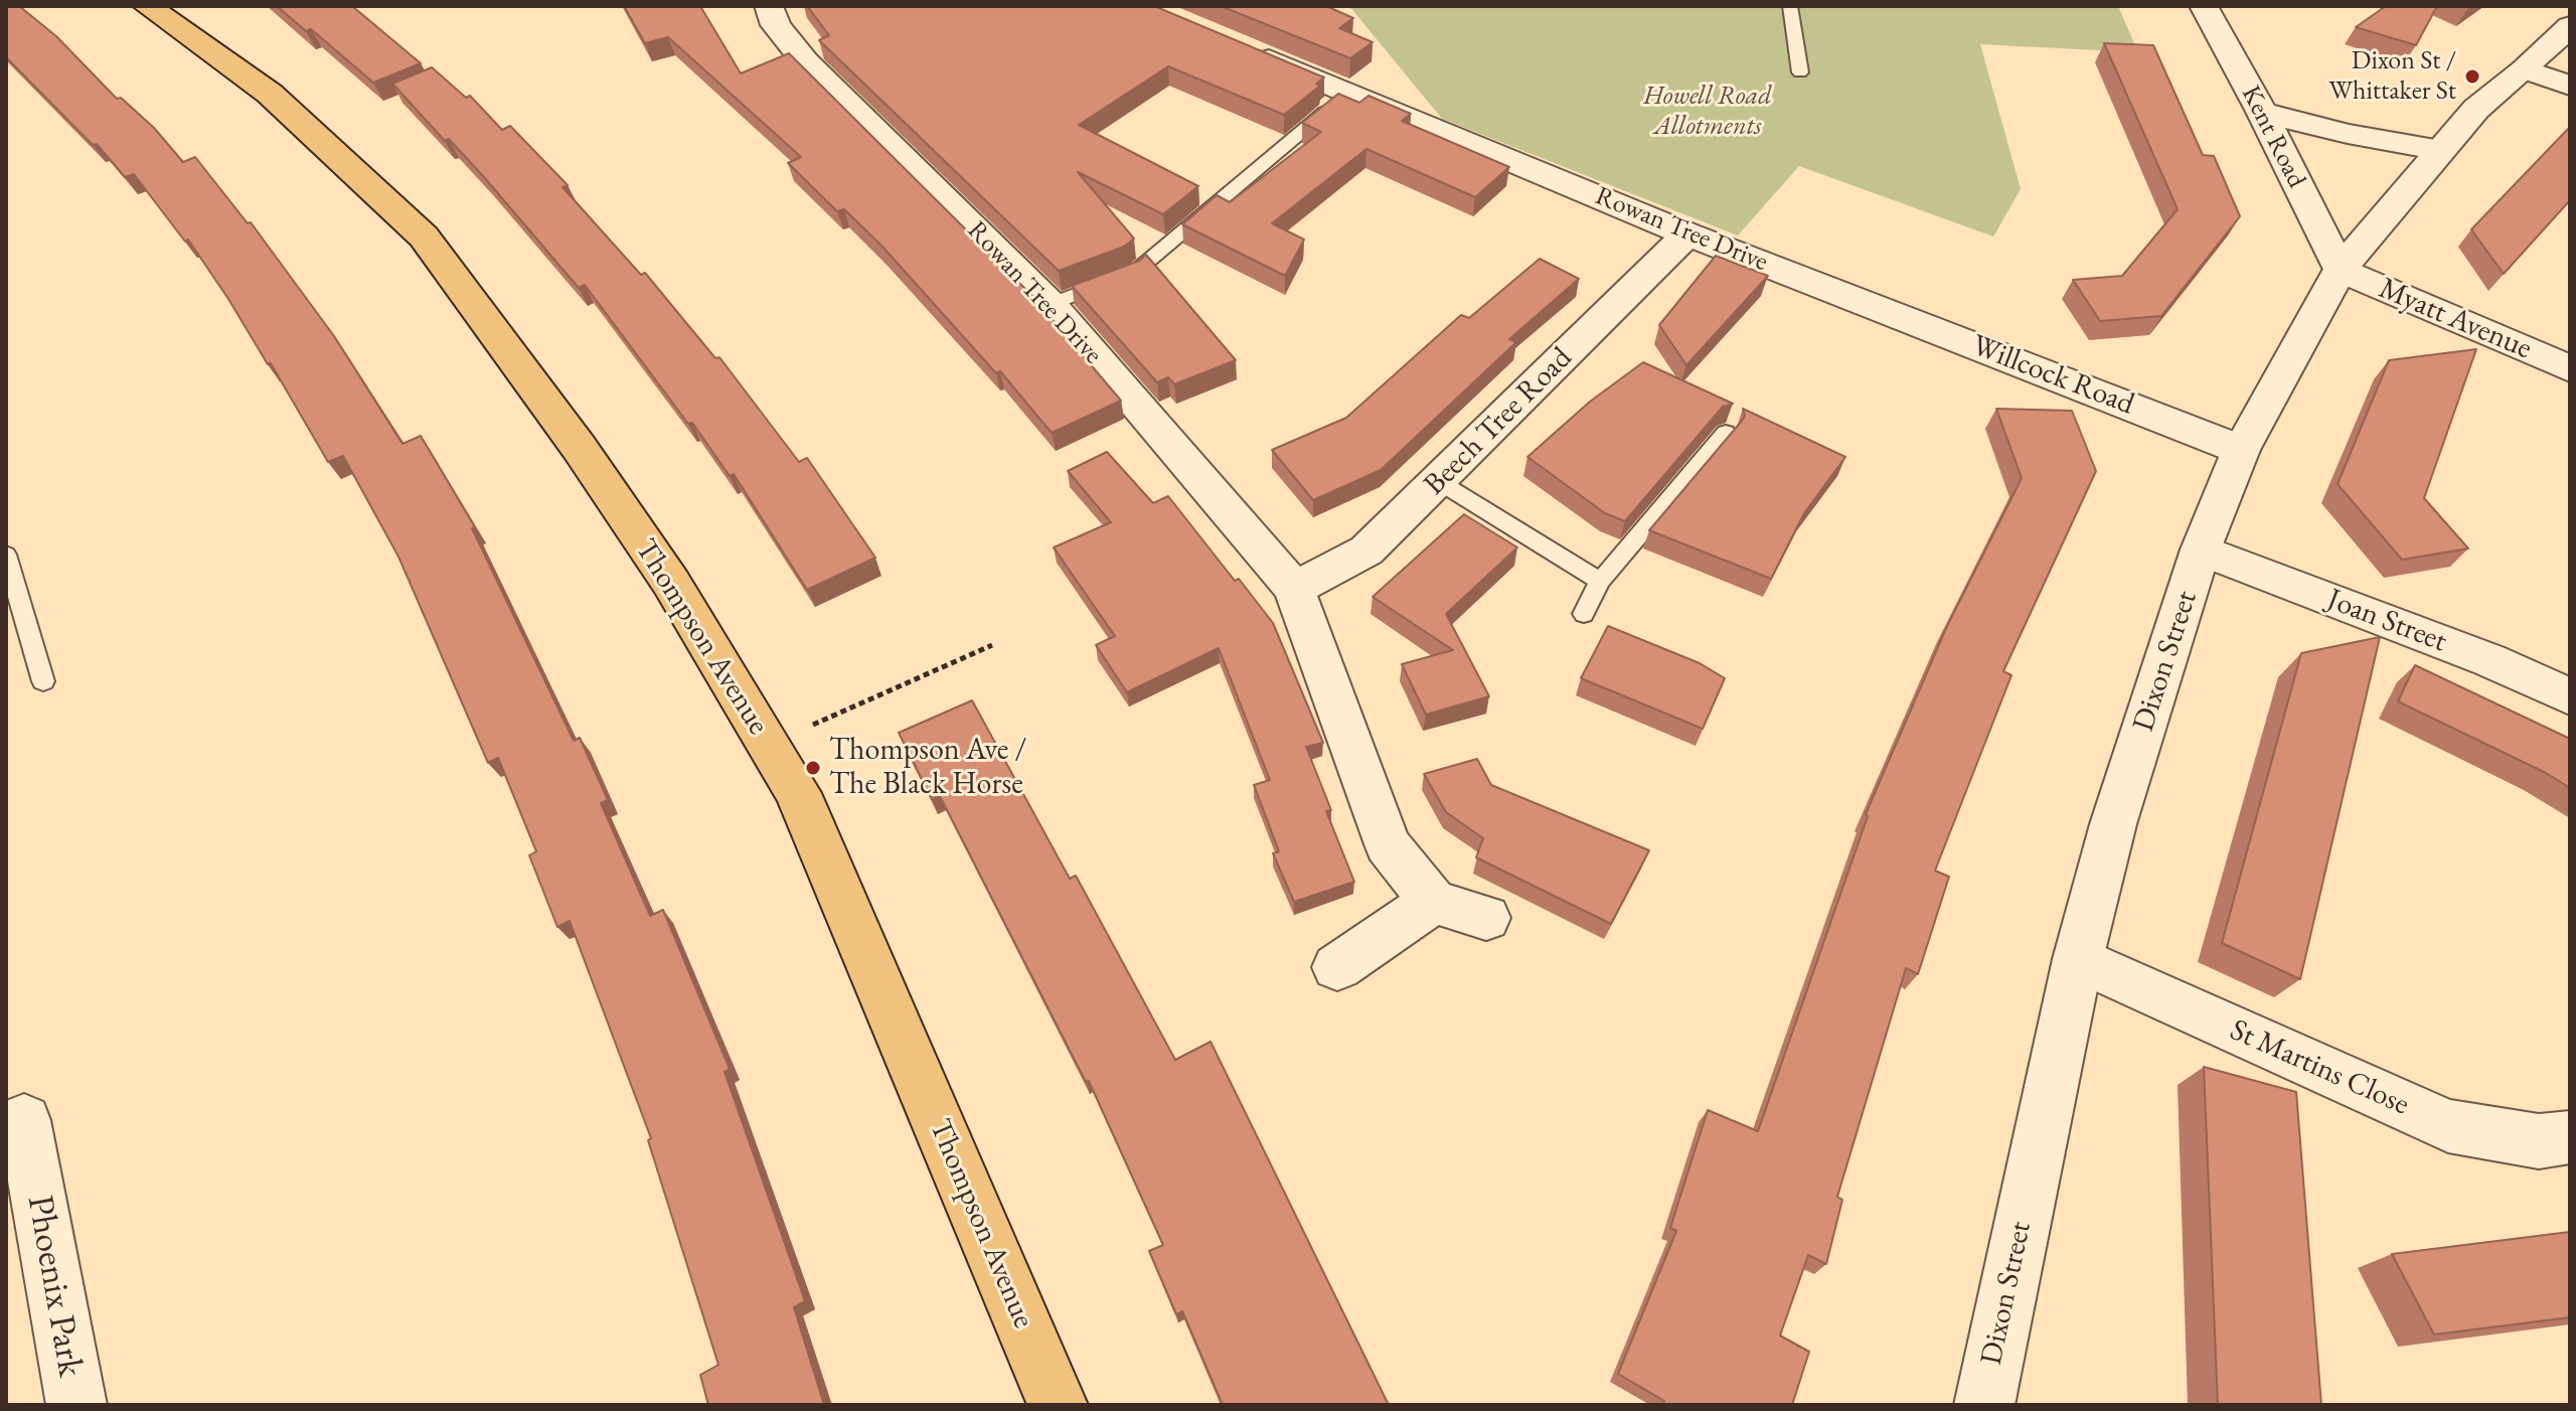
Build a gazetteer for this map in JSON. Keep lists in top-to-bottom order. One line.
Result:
{"streets":{"highway":["Thompson Avenue"],"street":["Kent Road","Rowan Tree Drive","Myatt Avenue","Willcock Road","Beech Tree Road","Joan Street","Dixon Street","St Martins Close","Phoenix Park"]},"crossings":[["Kent Road","Myatt Avenue"],["Kent Road","Dixon Street"],["Rowan Tree Drive","Willcock Road"],["Rowan Tree Drive","Beech Tree Road"],["Myatt Avenue","Dixon Street"],["Willcock Road","Dixon Street"],["Joan Street","Dixon Street"],["Dixon Street","St Martins Close"]],"parks":["Howell Road Allotments"],"places":["Dixon St / Whittaker St","Thompson Ave / The Black Horse"]}
